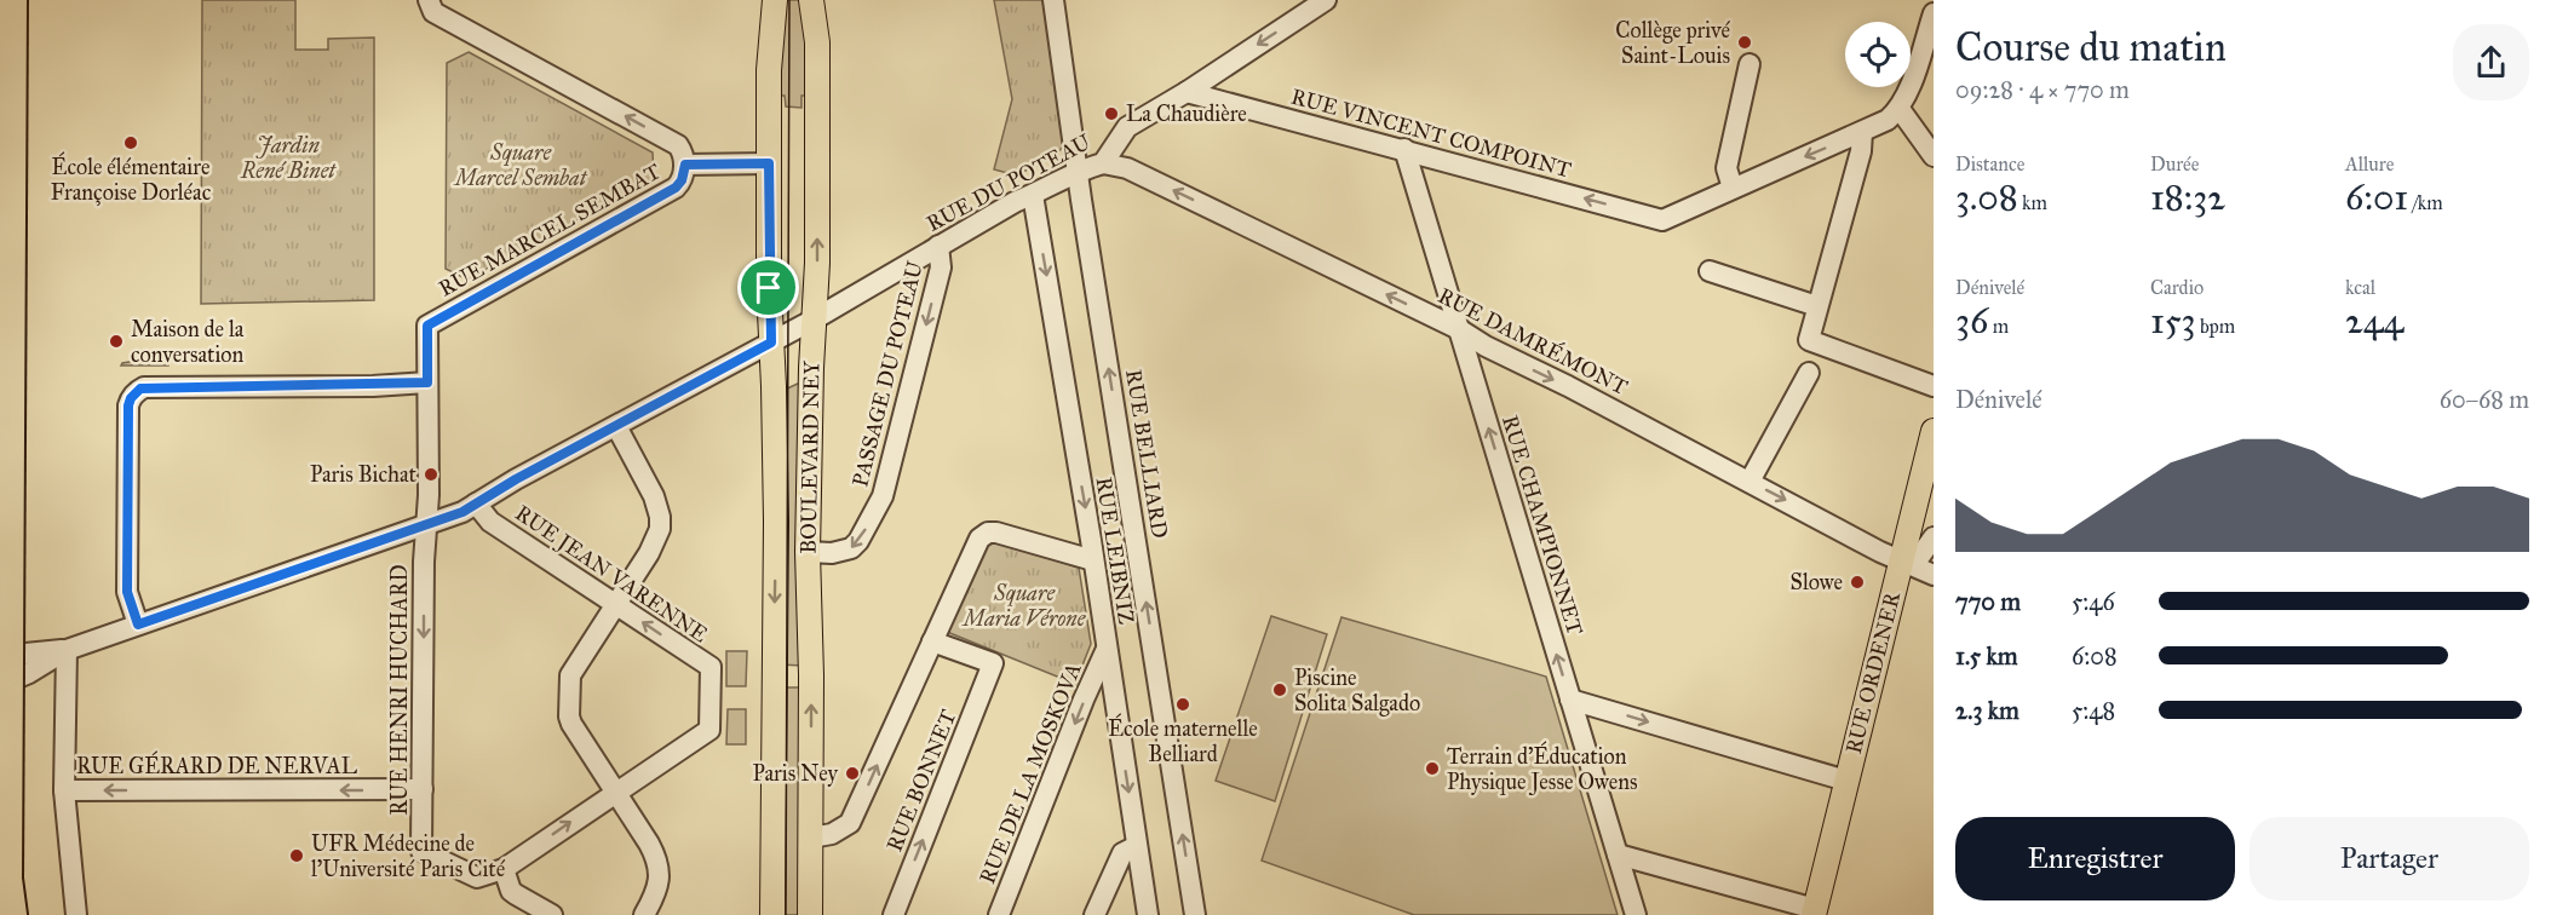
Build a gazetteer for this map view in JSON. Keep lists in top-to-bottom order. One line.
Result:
{"streets":{"main road":["BOULEVARD NEY","RUE ORDENER"],"street":["RUE VINCENT COMPOINT","RUE DU POTEAU","RUE MARCEL SEMBAT","RUE DAMRÉMONT","PASSAGE DU POTEAU","RUE BELLIARD","RUE CHAMPIONNET","RUE LEIBNIZ","RUE JEAN VARENNE","RUE HENRI HUCHARD","RUE GÉRARD DE NERVAL","RUE DE LA MOSKOVA","RUE BONNET"]},"crossings":[["RUE VINCENT COMPOINT","RUE DU POTEAU"],["RUE VINCENT COMPOINT","RUE CHAMPIONNET"],["RUE DU POTEAU","RUE DAMRÉMONT"],["RUE DU POTEAU","PASSAGE DU POTEAU"],["RUE DU POTEAU","RUE BELLIARD"],["RUE DU POTEAU","BOULEVARD NEY"],["RUE DU POTEAU","RUE LEIBNIZ"],["RUE DU POTEAU","RUE JEAN VARENNE"],["RUE DU POTEAU","RUE HENRI HUCHARD"],["RUE DU POTEAU","RUE GÉRARD DE NERVAL"],["RUE MARCEL SEMBAT","BOULEVARD NEY"],["RUE MARCEL SEMBAT","RUE HENRI HUCHARD"],["RUE DAMRÉMONT","RUE CHAMPIONNET"],["RUE DAMRÉMONT","RUE ORDENER"],["PASSAGE DU POTEAU","BOULEVARD NEY"],["RUE LEIBNIZ","RUE DE LA MOSKOVA"],["RUE HENRI HUCHARD","RUE GÉRARD DE NERVAL"]],"one_way":["RUE VINCENT COMPOINT","PASSAGE DU POTEAU","RUE BELLIARD","RUE CHAMPIONNET","RUE LEIBNIZ","RUE HENRI HUCHARD","RUE GÉRARD DE NERVAL","RUE BONNET"],"parks":["Jardin René Binet","Square Marcel Sembat","Square Maria Vérone"],"places":["Collège privé Saint-Louis","La Chaudière","École élémentaire Françoise Dorléac","Maison de la conversation","Paris Bichat","Slowe","Piscine Solita Salgado","École maternelle Belliard","Terrain d'Éducation Physique Jesse Owens","Paris Ney","UFR Médecine de l'Université Paris Cité"],"page":{"heading":["Course du matin","09:28 · 4 × 770 m"],"stats":[["Distance","3.08 km"],["Durée","18:32"],["Allure","6:01 /km"],["Dénivelé","36 m"],["Cardio","153 bpm"],["kcal","244"]],"chart":["Dénivelé","60–68 m"],"list":[{"name":"770 m","note":"5:46"},{"name":"1.5 km","note":"6:08"},{"name":"2.3 km","note":"5:48"}],"buttons":["Enregistrer","Partager"]}}
